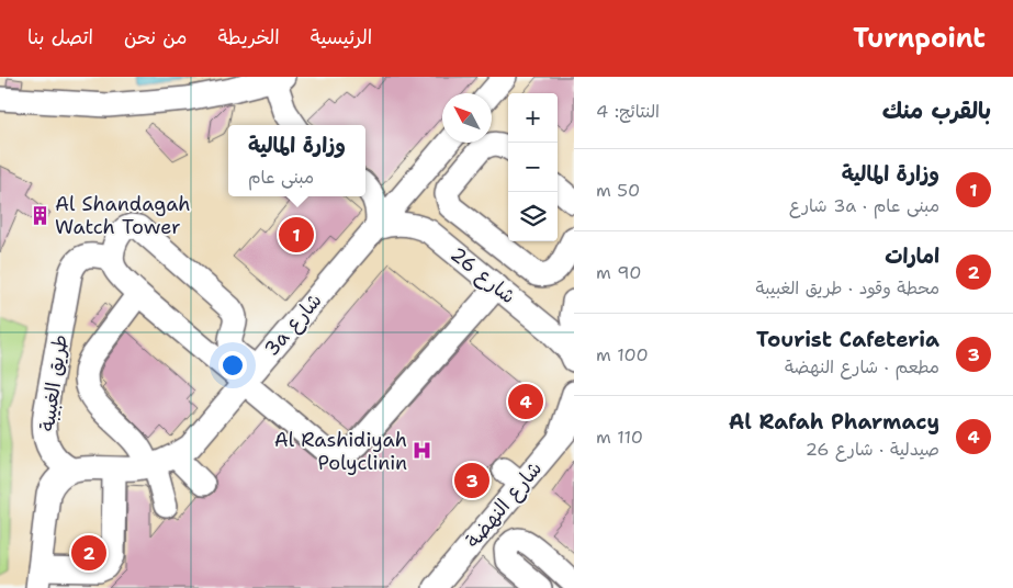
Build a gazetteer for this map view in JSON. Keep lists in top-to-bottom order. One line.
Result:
{"streets":{"street":["شارع 26","3a شارع","طريق الغبيبة","شارع النهضة"]},"crossings":[["شارع 26","3a شارع"],["3a شارع","طريق الغبيبة"]],"places":{"building":["Al Shandagah Watch Tower"],"hospital":["Al Rashidiyah Polyclinin"]},"north":"top left","page":{"header":"Turnpoint","nav":["الرئيسية","الخريطة","من نحن","اتصل بنا"],"heading":["بالقرب منك","النتائج: 4"],"map_buttons":["+","−"],"popup":["وزارة المالية","مبنى عام"],"list":[{"mark":"1","name":"وزارة المالية","note":"مبنى عام · 3a شارع","value":"50 m"},{"mark":"2","name":"امارات","note":"محطة وقود · طريق الغبيبة","value":"90 m"},{"mark":"3","name":"Tourist Cafeteria","note":"مطعم · شارع النهضة","value":"100 m"},{"mark":"4","name":"Al Rafah Pharmacy","note":"صيدلية · شارع 26","value":"110 m"}],"pins":["1","4","3","2"]}}
